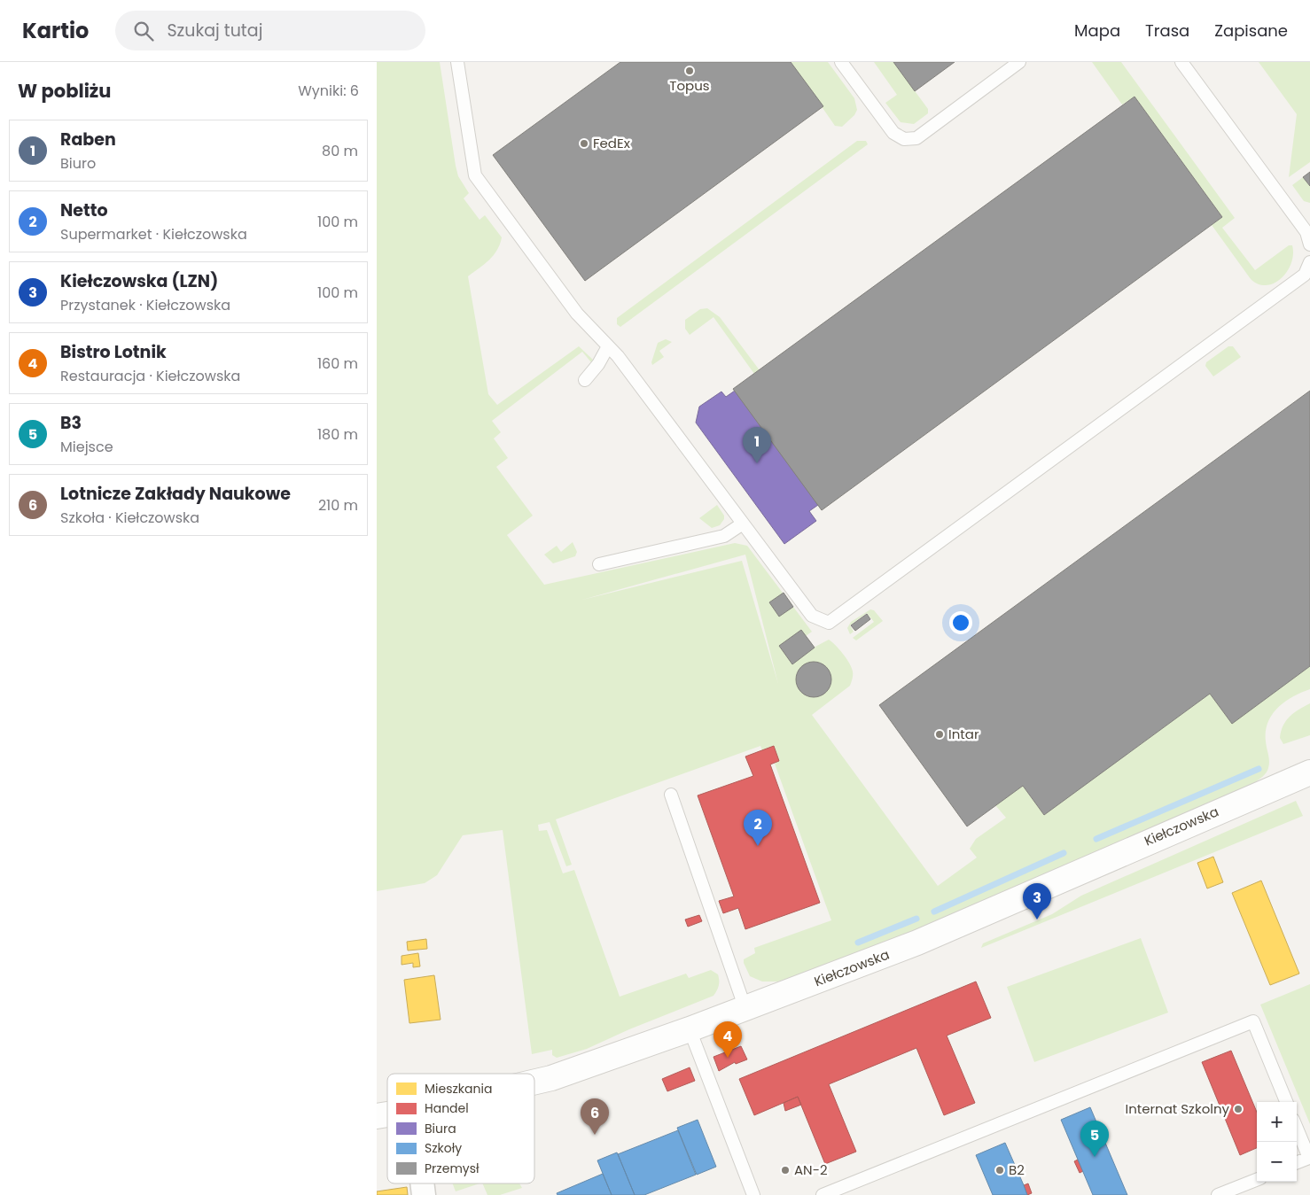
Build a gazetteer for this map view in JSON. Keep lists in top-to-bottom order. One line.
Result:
{"streets":{"street":["Kiełczowska"]},"places":["Topus","FedEx","Intar","Internat Szkolny","AN-2","B2"],"legend":["Mieszkania","Handel","Biura","Szkoły","Przemysł"],"page":{"header":"Kartio","search":"Szukaj tutaj","nav":["Mapa","Trasa","Zapisane"],"heading":["W pobliżu","Wyniki: 6"],"list":[{"mark":"1","name":"Raben","note":"Biuro","value":"80 m"},{"mark":"2","name":"Netto","note":"Supermarket · Kiełczowska","value":"100 m"},{"mark":"3","name":"Kiełczowska (LZN)","note":"Przystanek · Kiełczowska","value":"100 m"},{"mark":"4","name":"Bistro Lotnik","note":"Restauracja · Kiełczowska","value":"160 m"},{"mark":"5","name":"B3","note":"Miejsce","value":"180 m"},{"mark":"6","name":"Lotnicze Zakłady Naukowe","note":"Szkoła · Kiełczowska","value":"210 m"}],"pins":["1","2","3","4","6","5"],"map_buttons":["+","−"]}}
